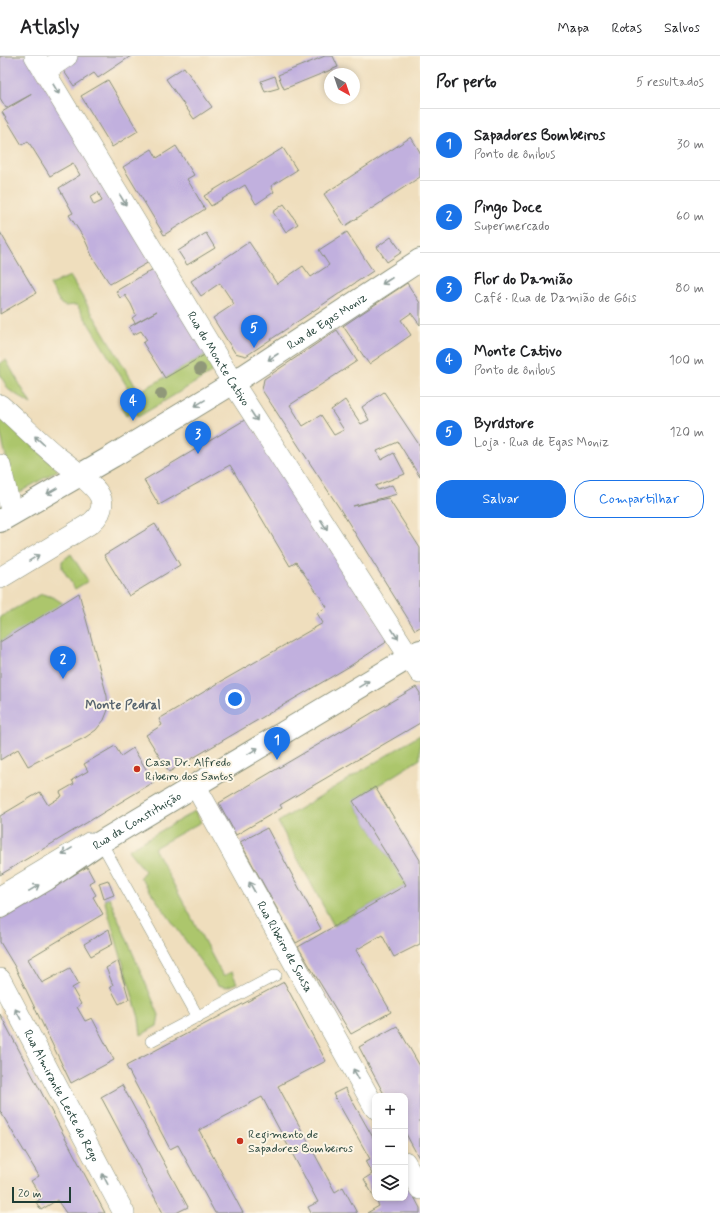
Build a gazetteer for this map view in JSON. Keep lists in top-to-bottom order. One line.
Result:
{"streets":{"main road":["Rua de Egas Moniz","Rua da Constituição"],"street":["Rua do Monte Cativo","Rua Ribeiro de Sousa","Rua Almirante Leote do Rego"]},"crossings":[["Rua de Egas Moniz","Rua do Monte Cativo"],["Rua do Monte Cativo","Rua da Constituição"],["Rua da Constituição","Rua Ribeiro de Sousa"]],"one_way":["Rua de Egas Moniz","Rua do Monte Cativo","Rua da Constituição","Rua Ribeiro de Sousa","Rua Almirante Leote do Rego"],"districts":["Monte Pedral"],"places":["Casa Dr. Alfredo Ribeiro dos Santos","Regimento de Sapadores Bombeiros"],"scale_bar":"20 m","north":"bottom right","page":{"header":"Atlasly","nav":["Mapa","Rotas","Salvos"],"heading":["Por perto","5 resultados"],"list":[{"mark":"1","name":"Sapadores Bombeiros","note":"Ponto de ônibus","value":"30 m"},{"mark":"2","name":"Pingo Doce","note":"Supermercado","value":"60 m"},{"mark":"3","name":"Flor do Damião","note":"Café · Rua de Damião de Góis","value":"80 m"},{"mark":"4","name":"Monte Cativo","note":"Ponto de ônibus","value":"100 m"},{"mark":"5","name":"Byrdstore","note":"Loja · Rua de Egas Moniz","value":"120 m"}],"pins":["5","4","3","2","1"],"buttons":["Salvar","Compartilhar"],"map_buttons":["+","−"],"scale":"20 m"}}
